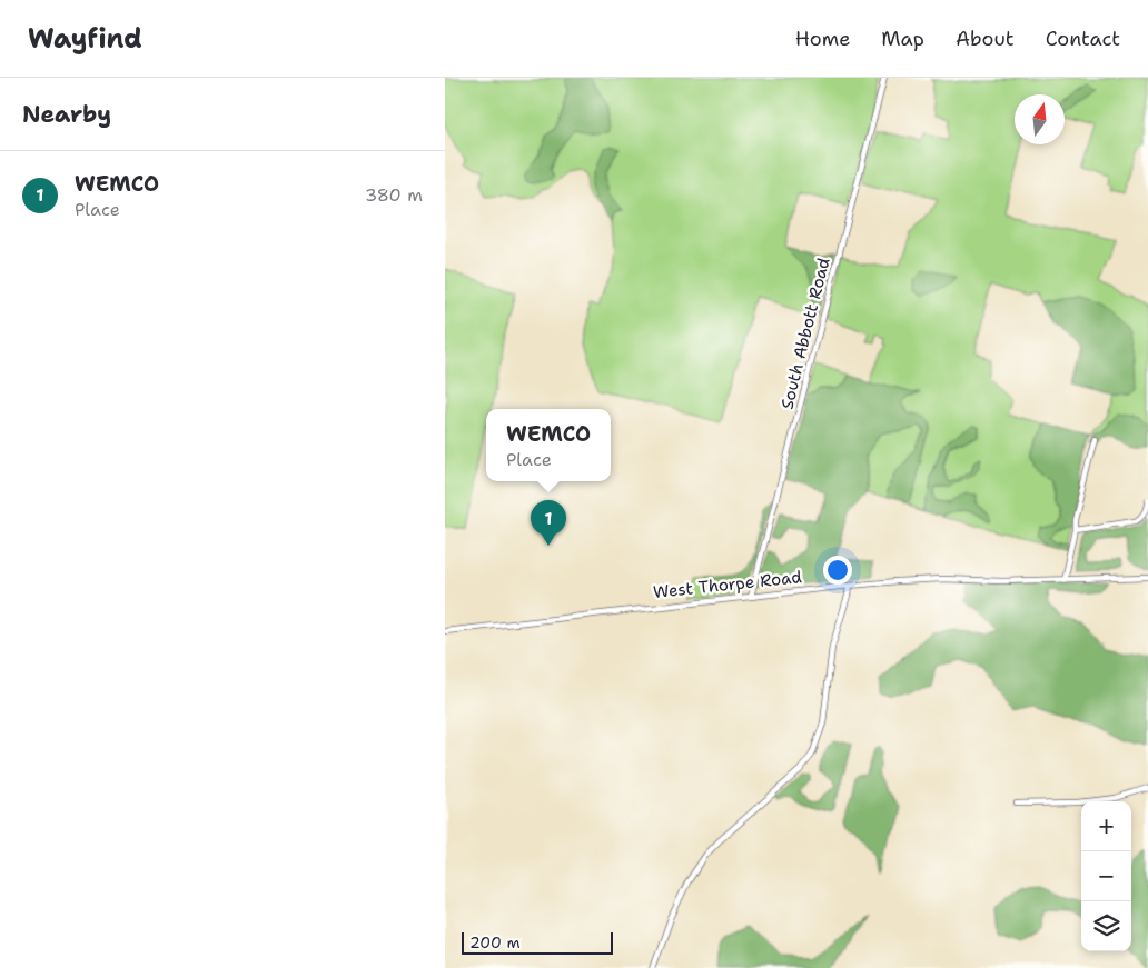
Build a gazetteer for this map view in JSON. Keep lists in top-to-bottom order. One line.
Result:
{"streets":{"street":["South Abbott Road","West Thorpe Road"]},"crossings":[["South Abbott Road","West Thorpe Road"]],"scale_bar":"200 m","north":"top","page":{"header":"Wayfind","nav":["Home","Map","About","Contact"],"heading":"Nearby","list":[{"mark":"1","name":"WEMCO","note":"Place","value":"380 m"}],"popup":["WEMCO","Place"],"pins":"1","map_buttons":["+","−"],"scale":"200 m"}}
